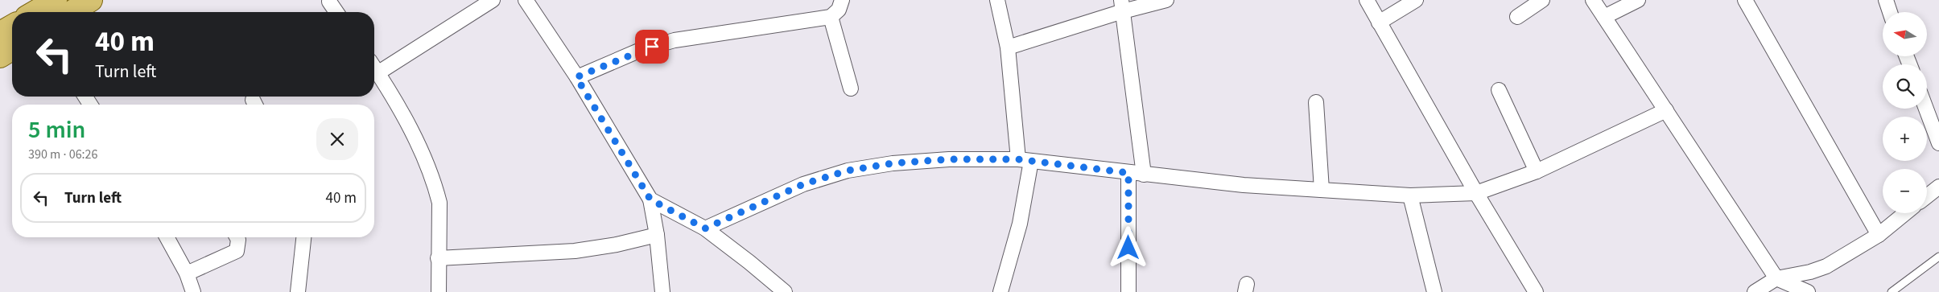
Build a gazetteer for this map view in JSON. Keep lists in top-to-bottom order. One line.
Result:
{"north":"left","page":{"map_buttons":["+","−"],"turn":["40 m","Turn left"],"heading":["5 min","390 m · 06:26"],"list":[{"name":"Turn left","value":"40 m"}]}}
